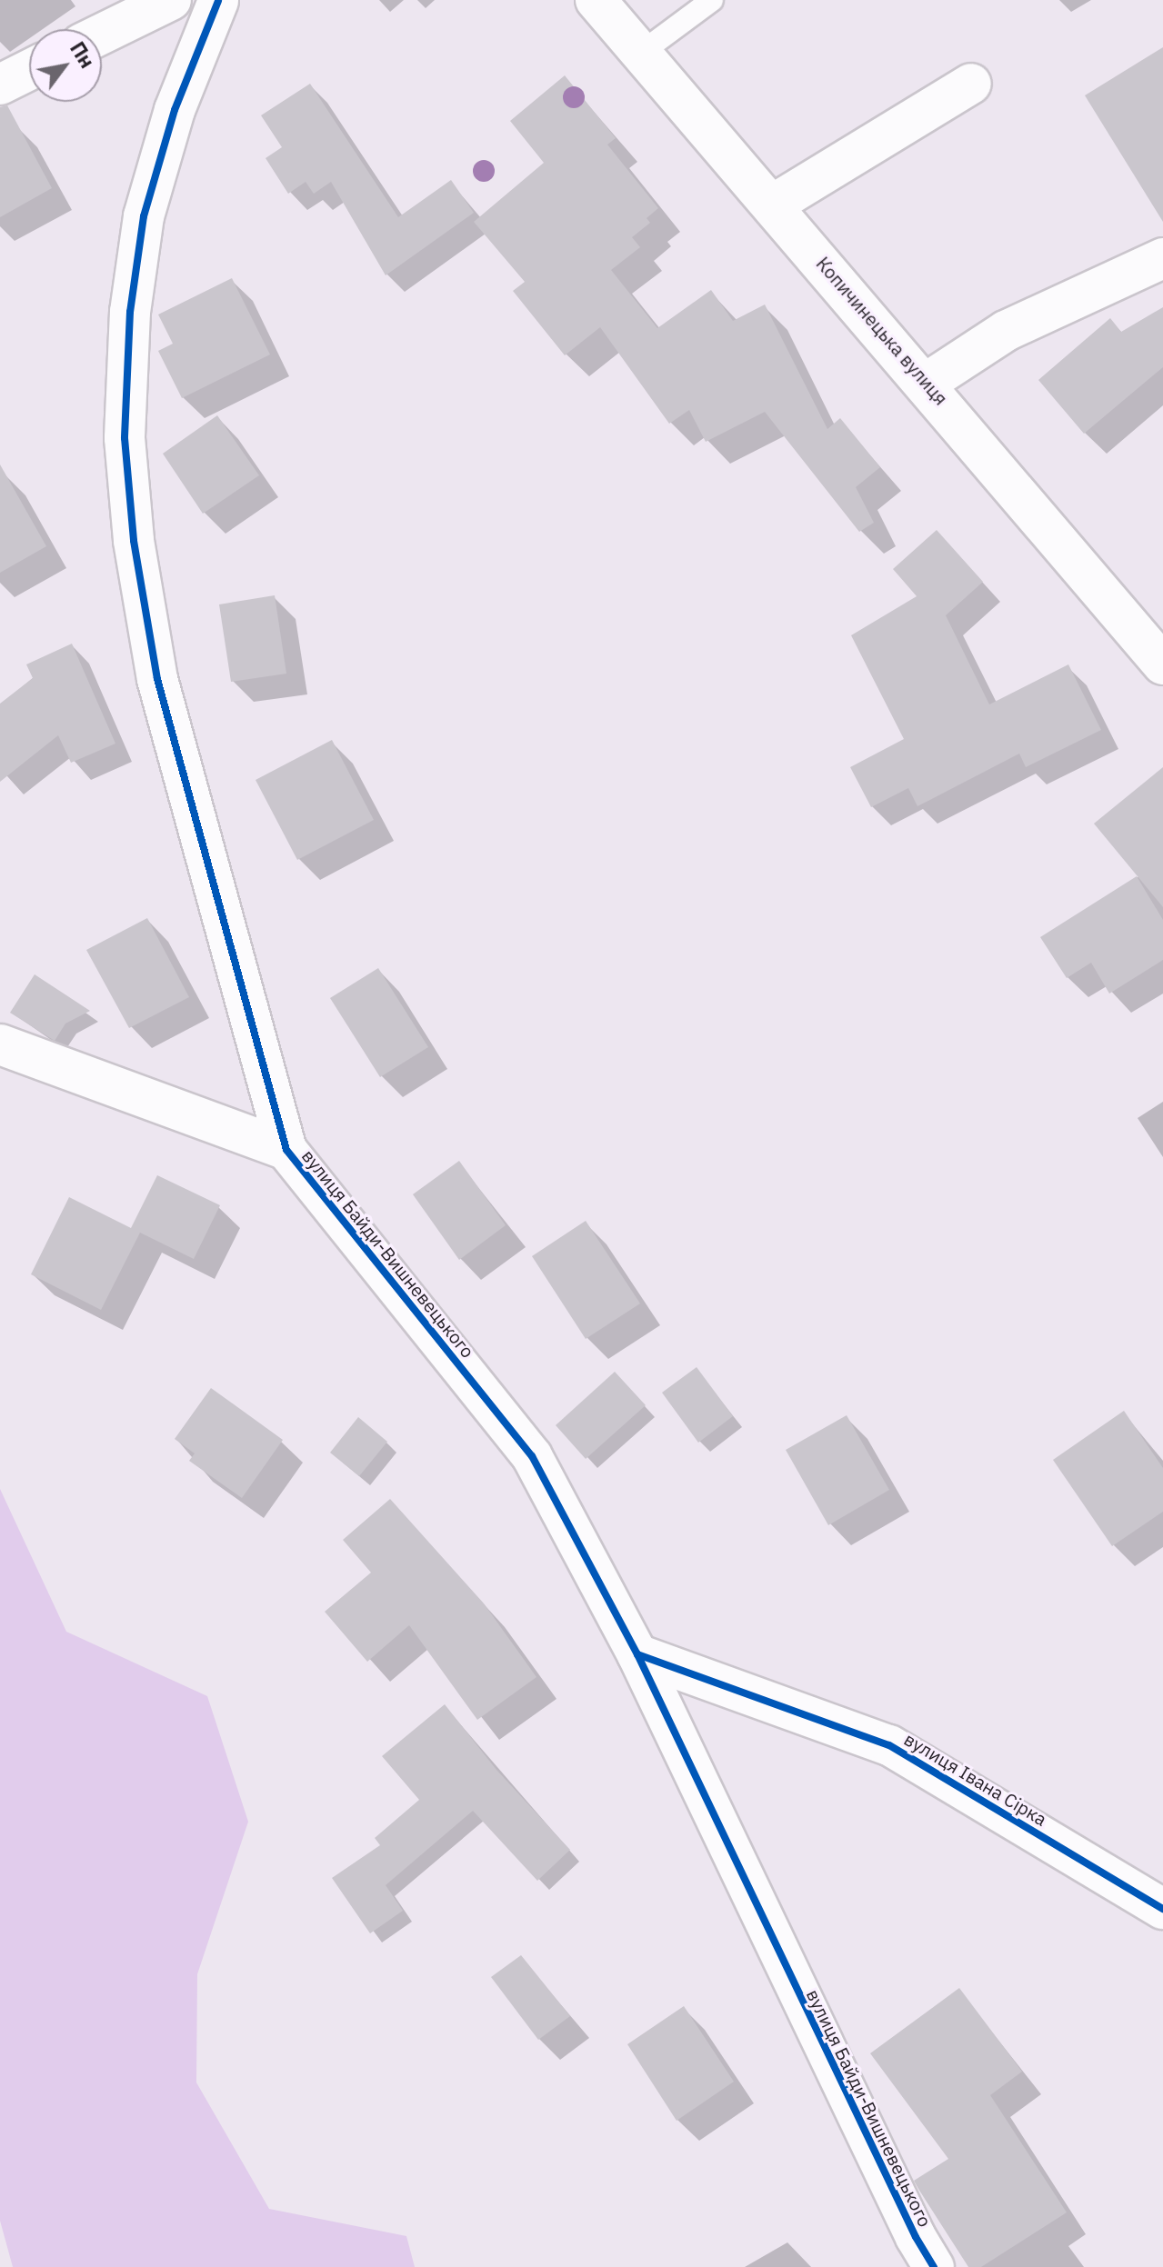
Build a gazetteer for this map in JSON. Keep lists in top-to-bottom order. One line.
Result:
{"streets":{"street":["Копичинецька вулиця","вулиця Байди-Вишневецького","вулиця Івана Сірка"]},"crossings":[["вулиця Байди-Вишневецького","вулиця Івана Сірка"]],"north":"top right"}
